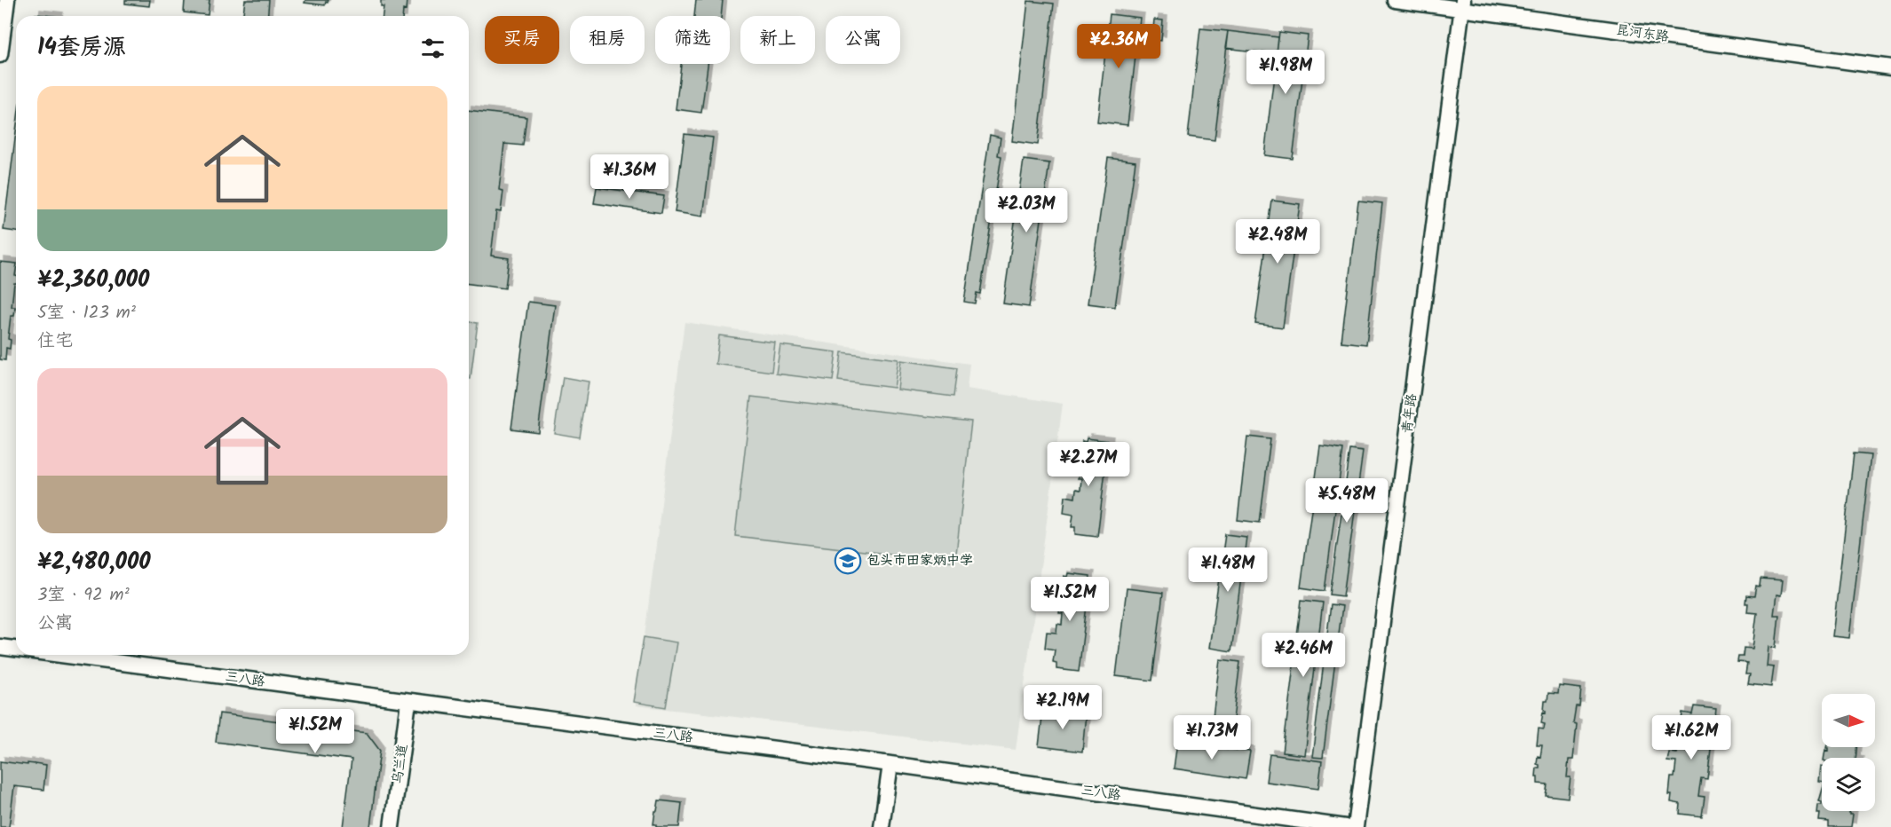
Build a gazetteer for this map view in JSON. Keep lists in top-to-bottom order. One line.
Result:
{"streets":{"main road":["昆河东路","青年路","三八路","乌兰道"]},"crossings":[["昆河东路","青年路"],["三八路","乌兰道"]],"places":{"school or university":["包头市田家炳中学"]},"north":"right","page":{"chip":["买房","租房","筛选","新上","公寓"],"heading":"14套房源","price":["¥2.36M","¥1.98M","¥1.36M","¥2.03M","¥2.48M","¥2.27M","¥5.48M","¥1.48M","¥1.52M","¥2.46M","¥2.19M","¥1.52M","¥1.73M","¥1.62M"],"list":[{"name":"¥2,360,000","note":"5室 · 123 m² · 住宅"},{"name":"¥2,480,000","note":"3室 · 92 m² · 公寓"}]}}
